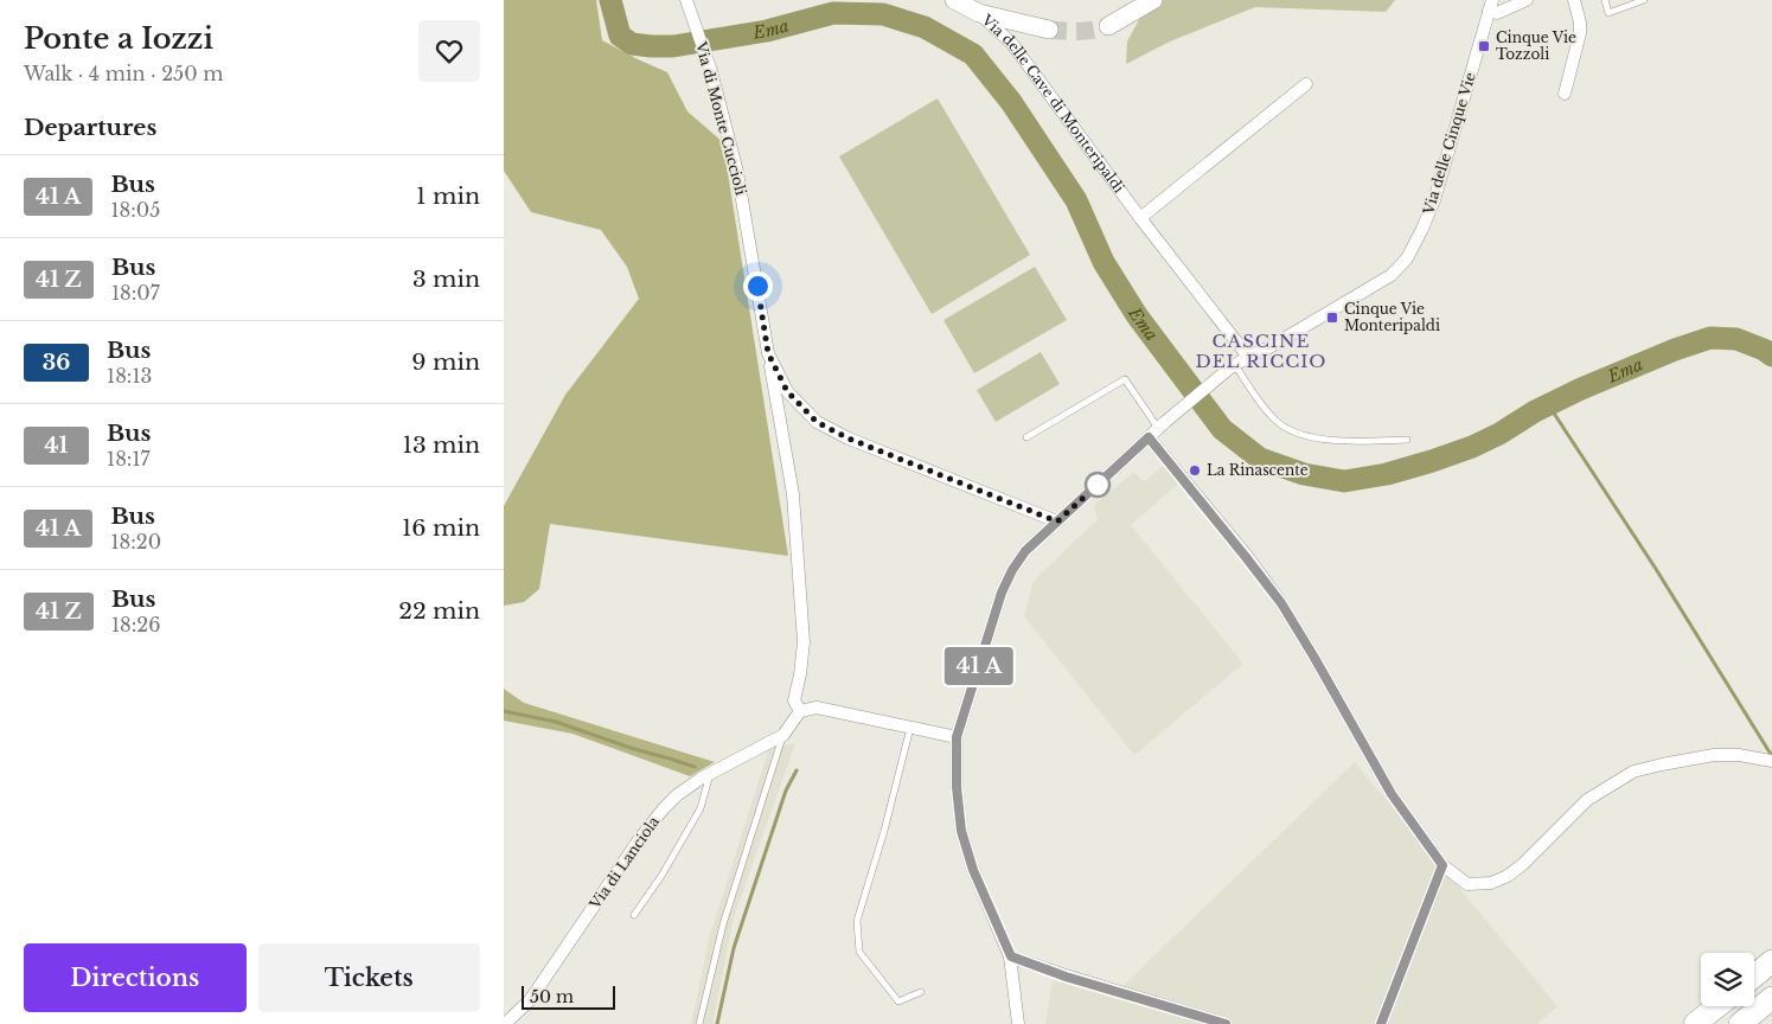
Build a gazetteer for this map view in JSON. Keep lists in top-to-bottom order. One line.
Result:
{"streets":{"street":["Via delle Cave di Monteripaldi","Via di Monte Cuccioli","Via delle Cinque Vie","Via di Lanciola"]},"crossings":[["Via delle Cave di Monteripaldi","Via delle Cinque Vie"],["Via di Monte Cuccioli","Via delle Cinque Vie"]],"districts":["CASCINE DEL RICCIO"],"water":["Ema"],"places":{"transit":["Cinque Vie Tozzoli","Cinque Vie Monteripaldi"],"other":["La Rinascente"]},"scale_bar":"50 m","page":{"heading":[["Ponte a Iozzi","Walk · 4 min · 250 m"],"Departures"],"on_map":"41 A","list":[{"mark":"41 A","name":"Bus","note":"18:05","value":"1 min"},{"mark":"41 Z","name":"Bus","note":"18:07","value":"3 min"},{"mark":"36","name":"Bus","note":"18:13","value":"9 min"},{"mark":"41","name":"Bus","note":"18:17","value":"13 min"},{"mark":"41 A","name":"Bus","note":"18:20","value":"16 min"},{"mark":"41 Z","name":"Bus","note":"18:26","value":"22 min"}],"buttons":["Directions","Tickets"],"scale":"50 m"}}
